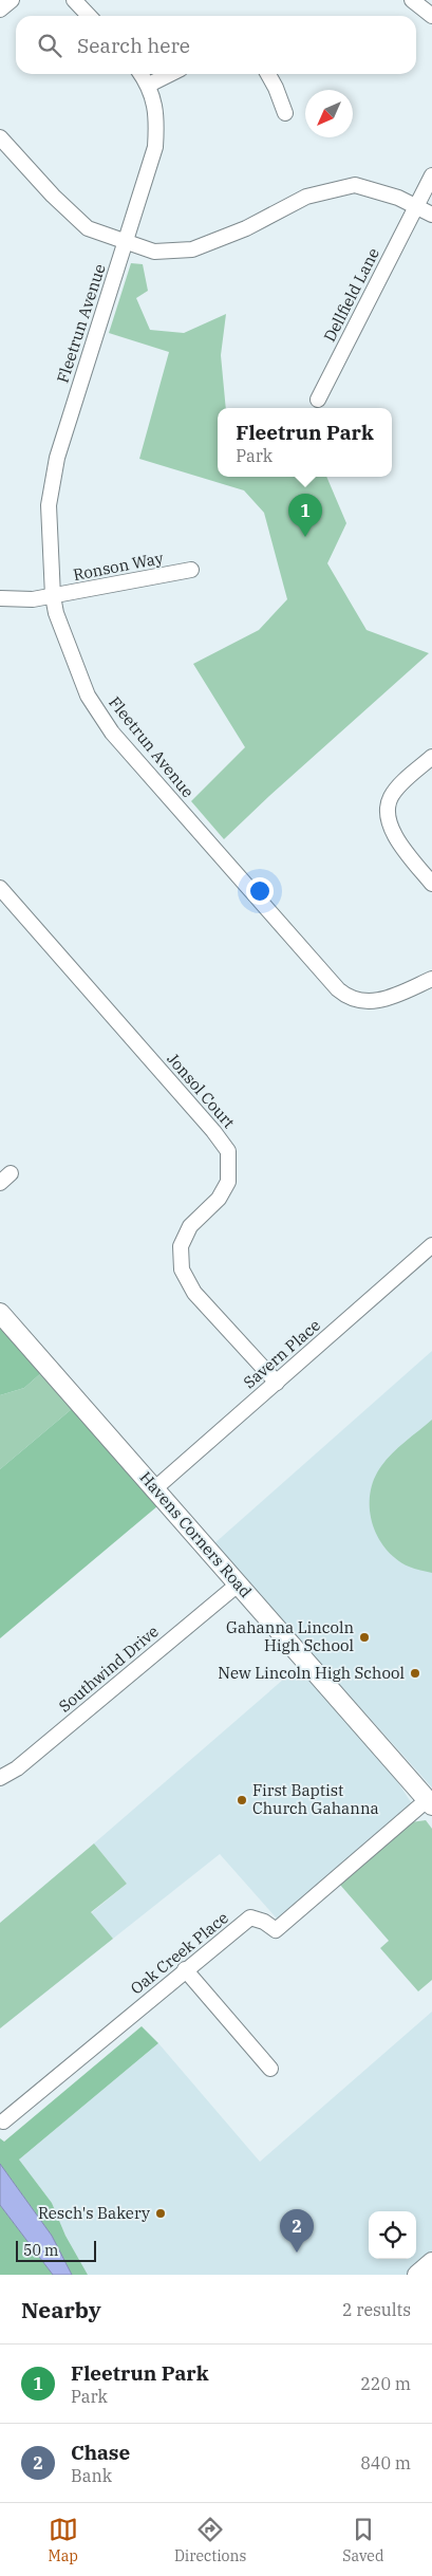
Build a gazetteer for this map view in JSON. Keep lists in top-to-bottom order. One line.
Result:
{"streets":{"main road":["Havens Corners Road"],"street":["Dellfield Lane","Fleetrun Avenue","Ronson Way","Jonsol Court","Savern Place","Southwind Drive","Oak Creek Place"]},"crossings":[["Fleetrun Avenue","Ronson Way"],["Jonsol Court","Savern Place"],["Savern Place","Havens Corners Road"],["Havens Corners Road","Southwind Drive"],["Havens Corners Road","Oak Creek Place"]],"places":["Gahanna Lincoln High School","New Lincoln High School","First Baptist Church Gahanna","Resch's Bakery"],"scale_bar":"50 m","north":"bottom left","page":{"search":"Search here","popup":["Fleetrun Park","Park"],"pins":["1","2"],"scale":"50 m","heading":["Nearby","2 results"],"list":[{"mark":"1","name":"Fleetrun Park","note":"Park","value":"220 m"},{"mark":"2","name":"Chase","note":"Bank","value":"840 m"}],"nav":["Map","Directions","Saved"]}}
